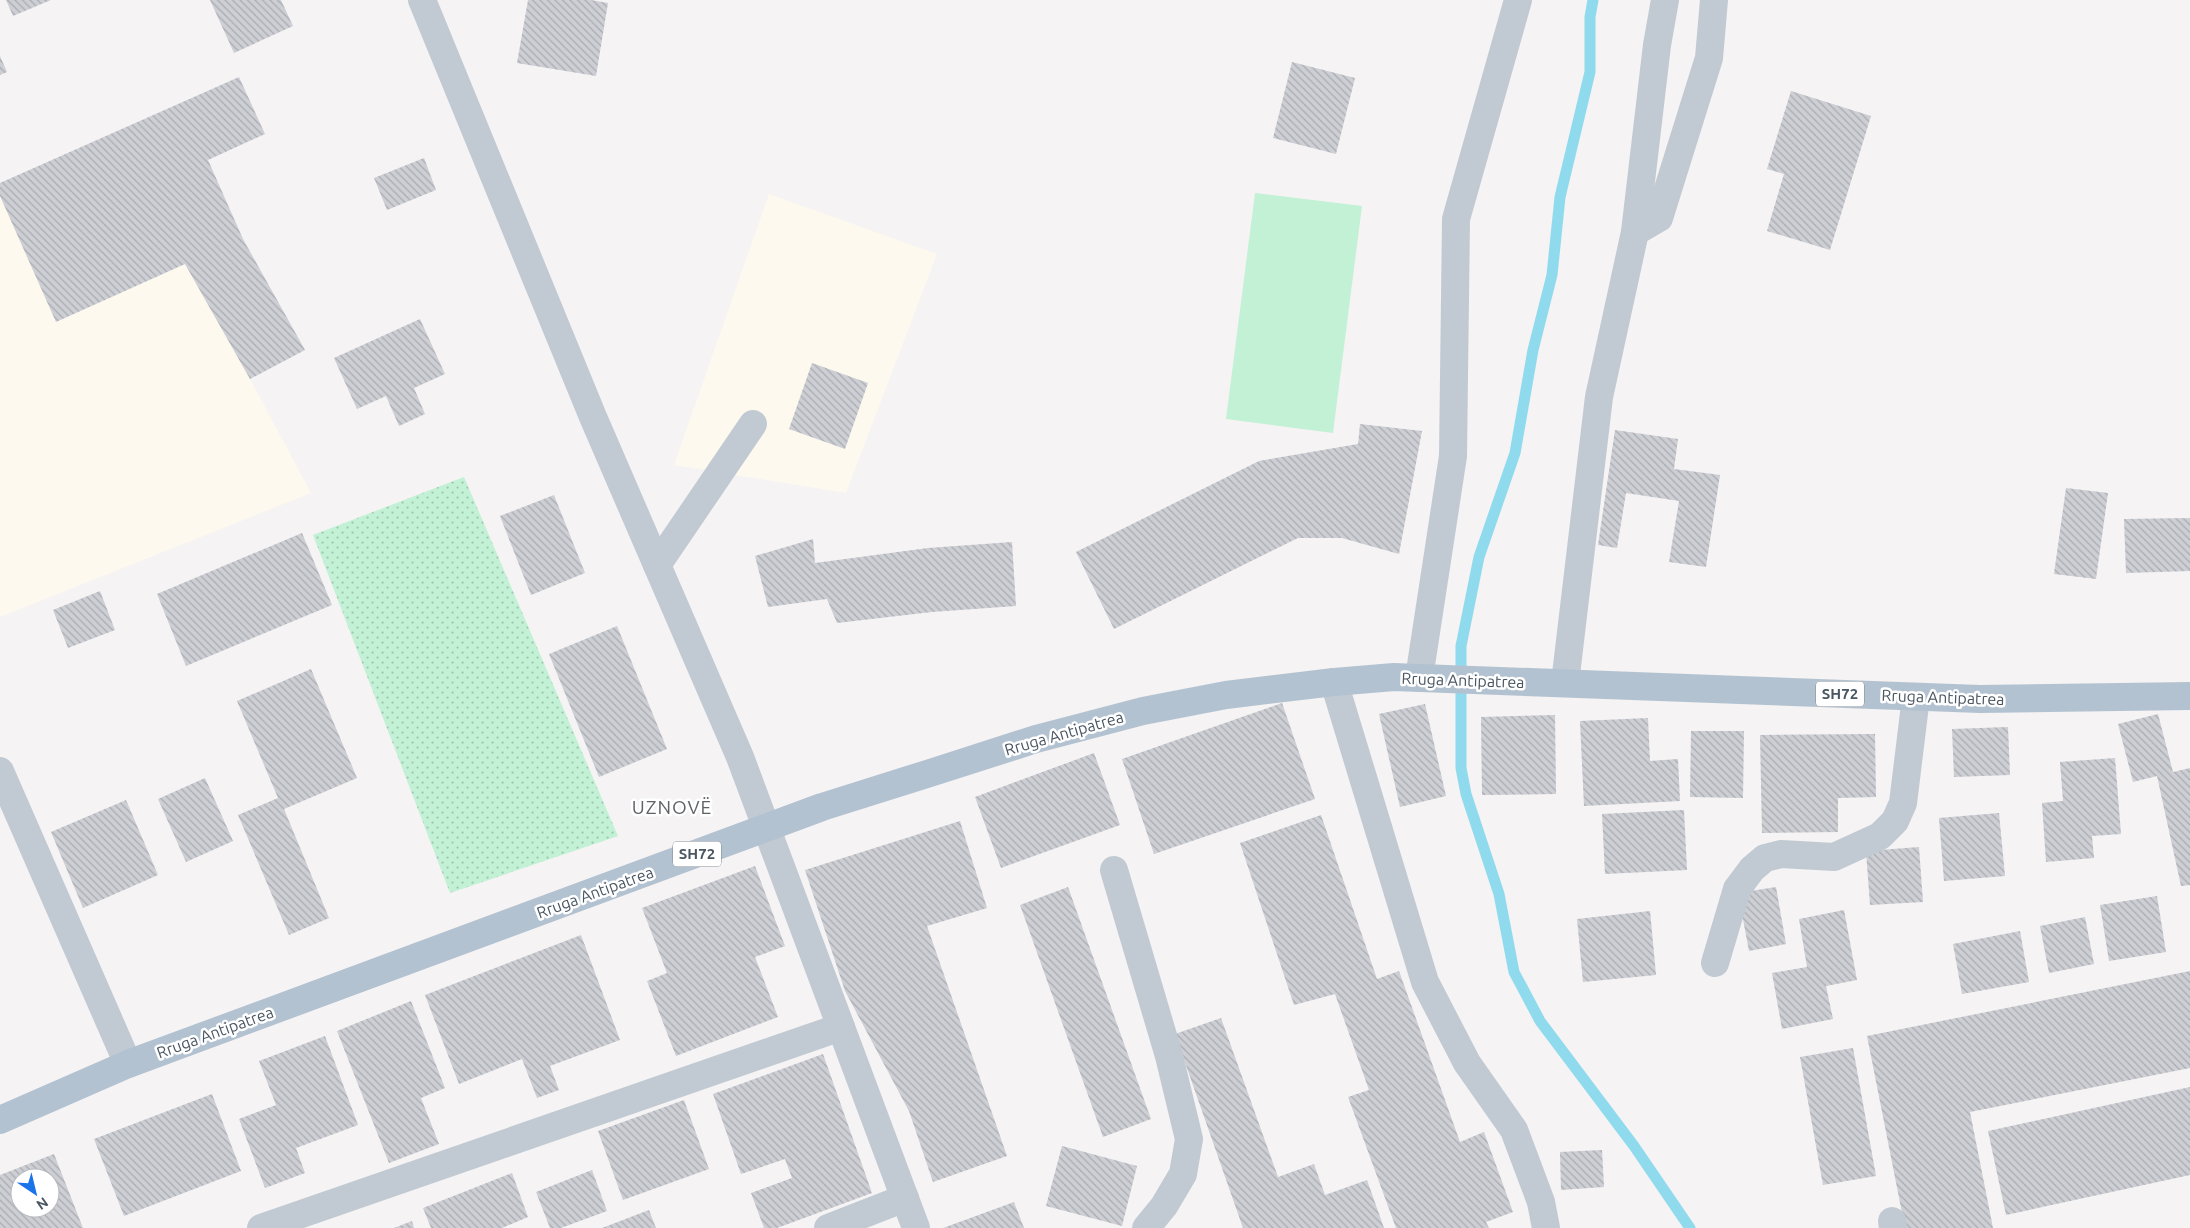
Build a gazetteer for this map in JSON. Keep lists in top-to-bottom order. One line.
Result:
{"streets":{"main road":["Rruga Antipatrea","SH72"]},"districts":["UZNOVË"],"north":"bottom right"}
